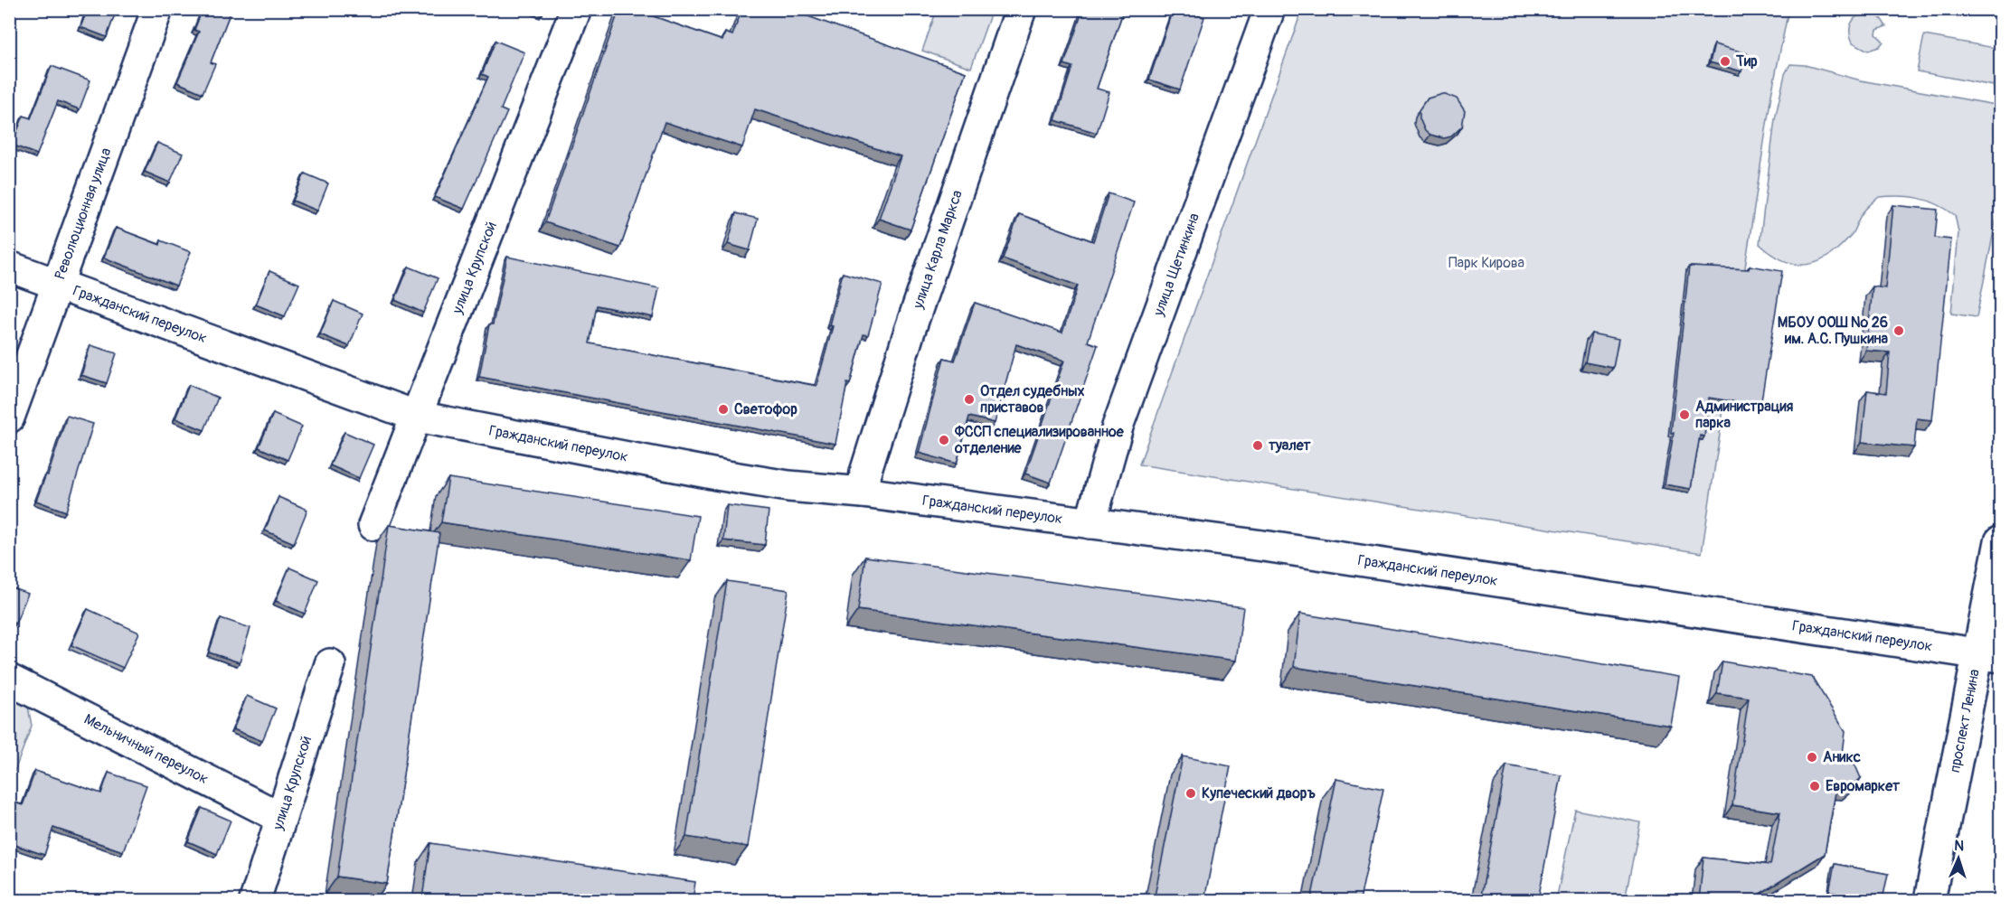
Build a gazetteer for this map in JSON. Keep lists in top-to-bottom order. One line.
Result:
{"streets":{"street":["Революционная улица","улица Карла Маркса","улица Щетинкина","улица Крупской","Гражданский переулок","проспект Ленина","Мельничный переулок"]},"crossings":[["Революционная улица","Гражданский переулок"],["улица Карла Маркса","Гражданский переулок"],["улица Щетинкина","Гражданский переулок"],["улица Крупской","Гражданский переулок"],["улица Крупской","Мельничный переулок"],["Гражданский переулок","проспект Ленина"]],"parks":["Парк Кирова"],"places":["Тир","МБОУ ООШ № 26 им. А.С. Пушкина","Отдел судебных приставов","Светофор","Администрация парка","ФССП специализированное отделение","туалет","Аникс","Евромаркет","Купеческий дворъ"],"north":"top"}
